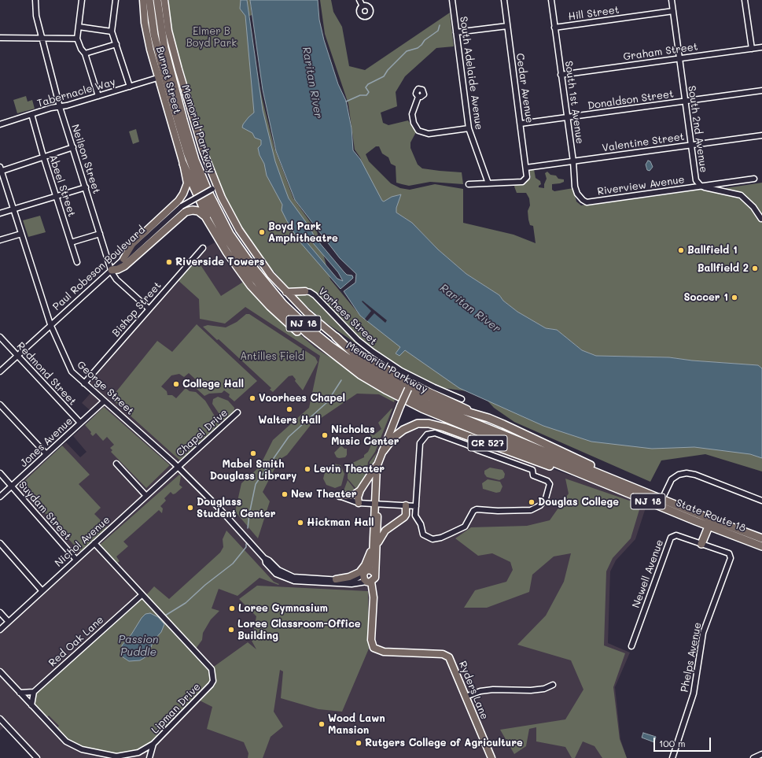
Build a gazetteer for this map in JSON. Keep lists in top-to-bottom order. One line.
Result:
{"streets":{"highway":["Memorial Parkway","NJ 18","CR 527","State Route 18"],"main road":["Burnet Street","Ryders Lane"],"street":["Hill Street","Graham Street","South Adelaide Avenue","Cedar Avenue","Tabernacle Way","Donaldson Street","South 1st Avenue","South 2nd Avenue","Valentine Street","Neilson Street","Abeel Street","Riverview Avenue","Paul Robeson Boulevard","Bishop Street","Vorhees Street","Redmond Street","George Street","Chapel Drive","Jones Avenue","Suydam Street","Nichol Avenue","Newell Avenue","Red Oak Lane","Phelps Avenue","Lipman Drive"]},"crossings":[["Hill Street","South 1st Avenue"],["Hill Street","South 2nd Avenue"],["Graham Street","South 1st Avenue"],["Graham Street","South 2nd Avenue"],["South Adelaide Avenue","Cedar Avenue"],["Burnet Street","Tabernacle Way"],["Burnet Street","Paul Robeson Boulevard"],["Cedar Avenue","Donaldson Street"],["Cedar Avenue","Valentine Street"],["Tabernacle Way","Neilson Street"],["Tabernacle Way","Abeel Street"],["Donaldson Street","South 1st Avenue"],["Donaldson Street","South 2nd Avenue"],["South 1st Avenue","Valentine Street"],["South 1st Avenue","Riverview Avenue"],["Memorial Parkway","CR 527"],["Memorial Parkway","State Route 18"],["South 2nd Avenue","Valentine Street"],["South 2nd Avenue","Riverview Avenue"],["Neilson Street","Paul Robeson Boulevard"],["Neilson Street","Bishop Street"],["Paul Robeson Boulevard","Redmond Street"],["Paul Robeson Boulevard","George Street"],["Bishop Street","George Street"],["Redmond Street","Jones Avenue"],["George Street","Chapel Drive"],["George Street","Jones Avenue"],["George Street","Nichol Avenue"],["George Street","Ryders Lane"],["Chapel Drive","Nichol Avenue"],["Jones Avenue","Suydam Street"],["CR 527","State Route 18"],["Suydam Street","Nichol Avenue"],["Nichol Avenue","Lipman Drive"],["Newell Avenue","Phelps Avenue"],["Red Oak Lane","Lipman Drive"]],"water":["Raritan River","Passion Puddle"],"parks":["Elmer B Boyd Park","Antilles Field"],"places":["Boyd Park Amphitheatre","Ballfield 1","Riverside Towers","Ballfield 2","Soccer 1","College Hall","Voorhees Chapel","Walters Hall","Nicholas Music Center","Mabel Smith Douglass Library","Levin Theater","New Theater","Douglas College","Douglass Student Center","Hickman Hall","Loree Gymnasium","Loree Classroom-Office Building","Wood Lawn Mansion","Rutgers College of Agriculture"],"scale_bar":"100 m"}
